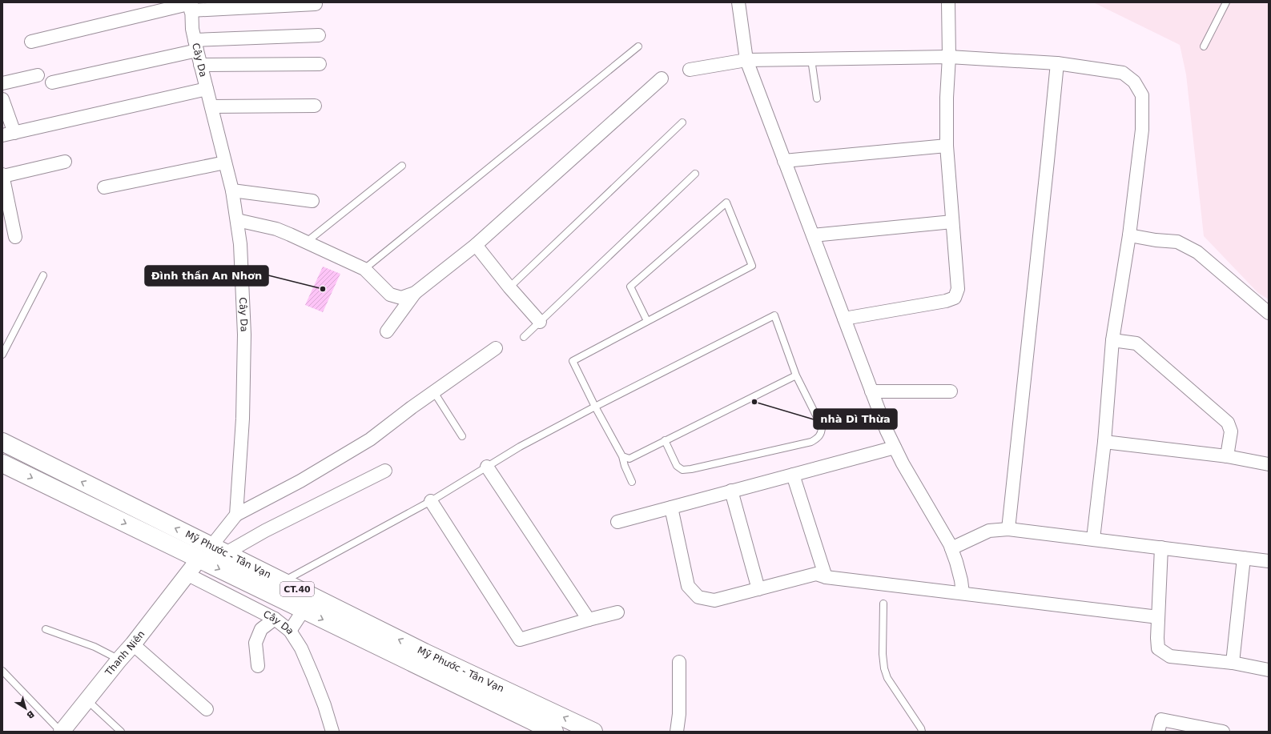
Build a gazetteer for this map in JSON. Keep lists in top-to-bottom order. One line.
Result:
{"streets":{"main road":["Mỹ Phước - Tân Vạn","CT.40"],"street":["Cây Da","Thanh Niên"]},"crossings":[["Cây Da","Thanh Niên"]],"places":["Đình thần An Nhơn","nhà Dì Thừa"],"north":"bottom right"}
